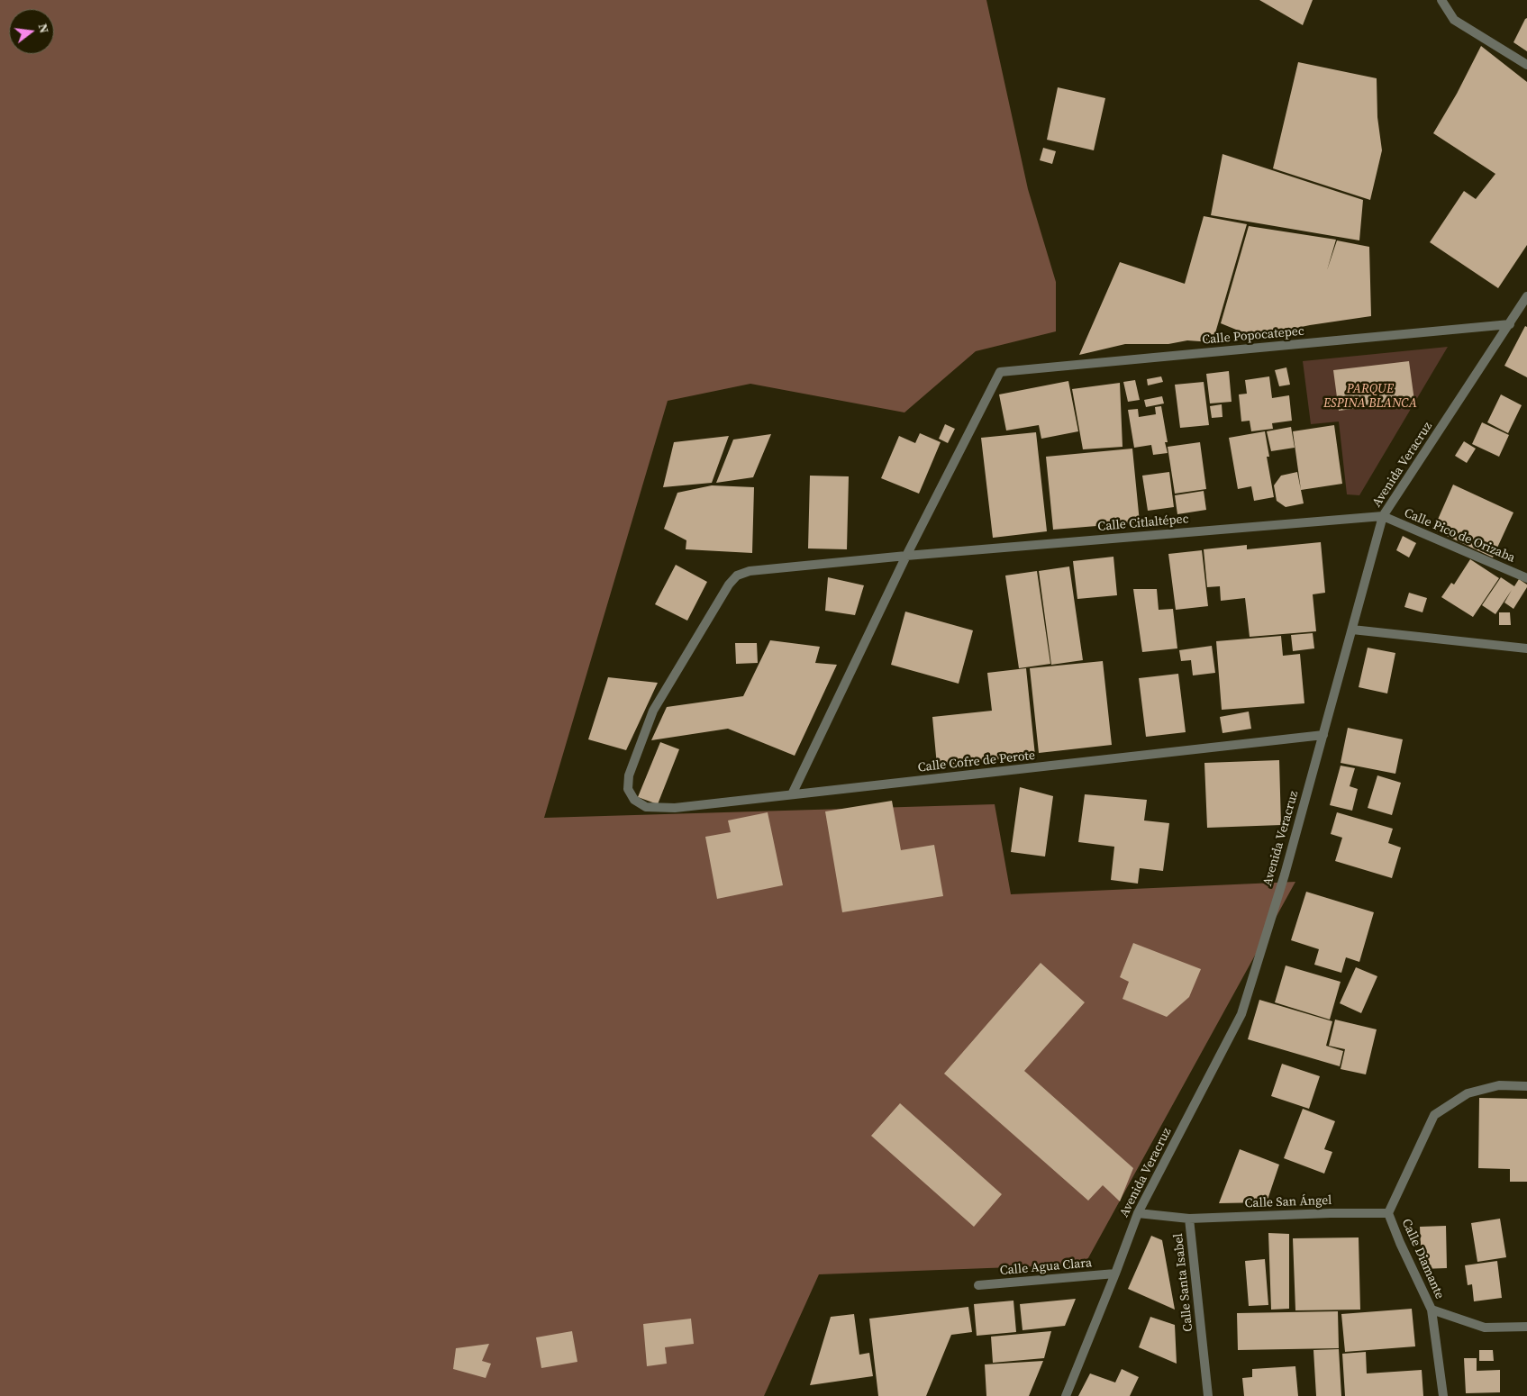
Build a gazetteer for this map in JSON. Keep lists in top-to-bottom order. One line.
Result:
{"streets":{"street":["Calle Popocatepec","Avenida Veracruz","Calle Citlaltépec","Calle Pico de Orizaba","Calle Cofre de Perote","Calle San Ángel","Calle Diamante","Calle Agua Clara","Calle Santa Isabel"]},"crossings":[["Calle Popocatepec","Avenida Veracruz"],["Calle Popocatepec","Calle Citlaltépec"],["Avenida Veracruz","Calle Citlaltépec"],["Avenida Veracruz","Calle Pico de Orizaba"],["Avenida Veracruz","Calle Cofre de Perote"],["Avenida Veracruz","Calle Agua Clara"],["Avenida Veracruz","Calle Santa Isabel"],["Calle Citlaltépec","Calle Pico de Orizaba"],["Calle Citlaltépec","Calle Cofre de Perote"],["Calle San Ángel","Calle Diamante"],["Calle San Ángel","Calle Santa Isabel"]],"parks":["PARQUE ESPINA BLANCA"],"north":"right"}
